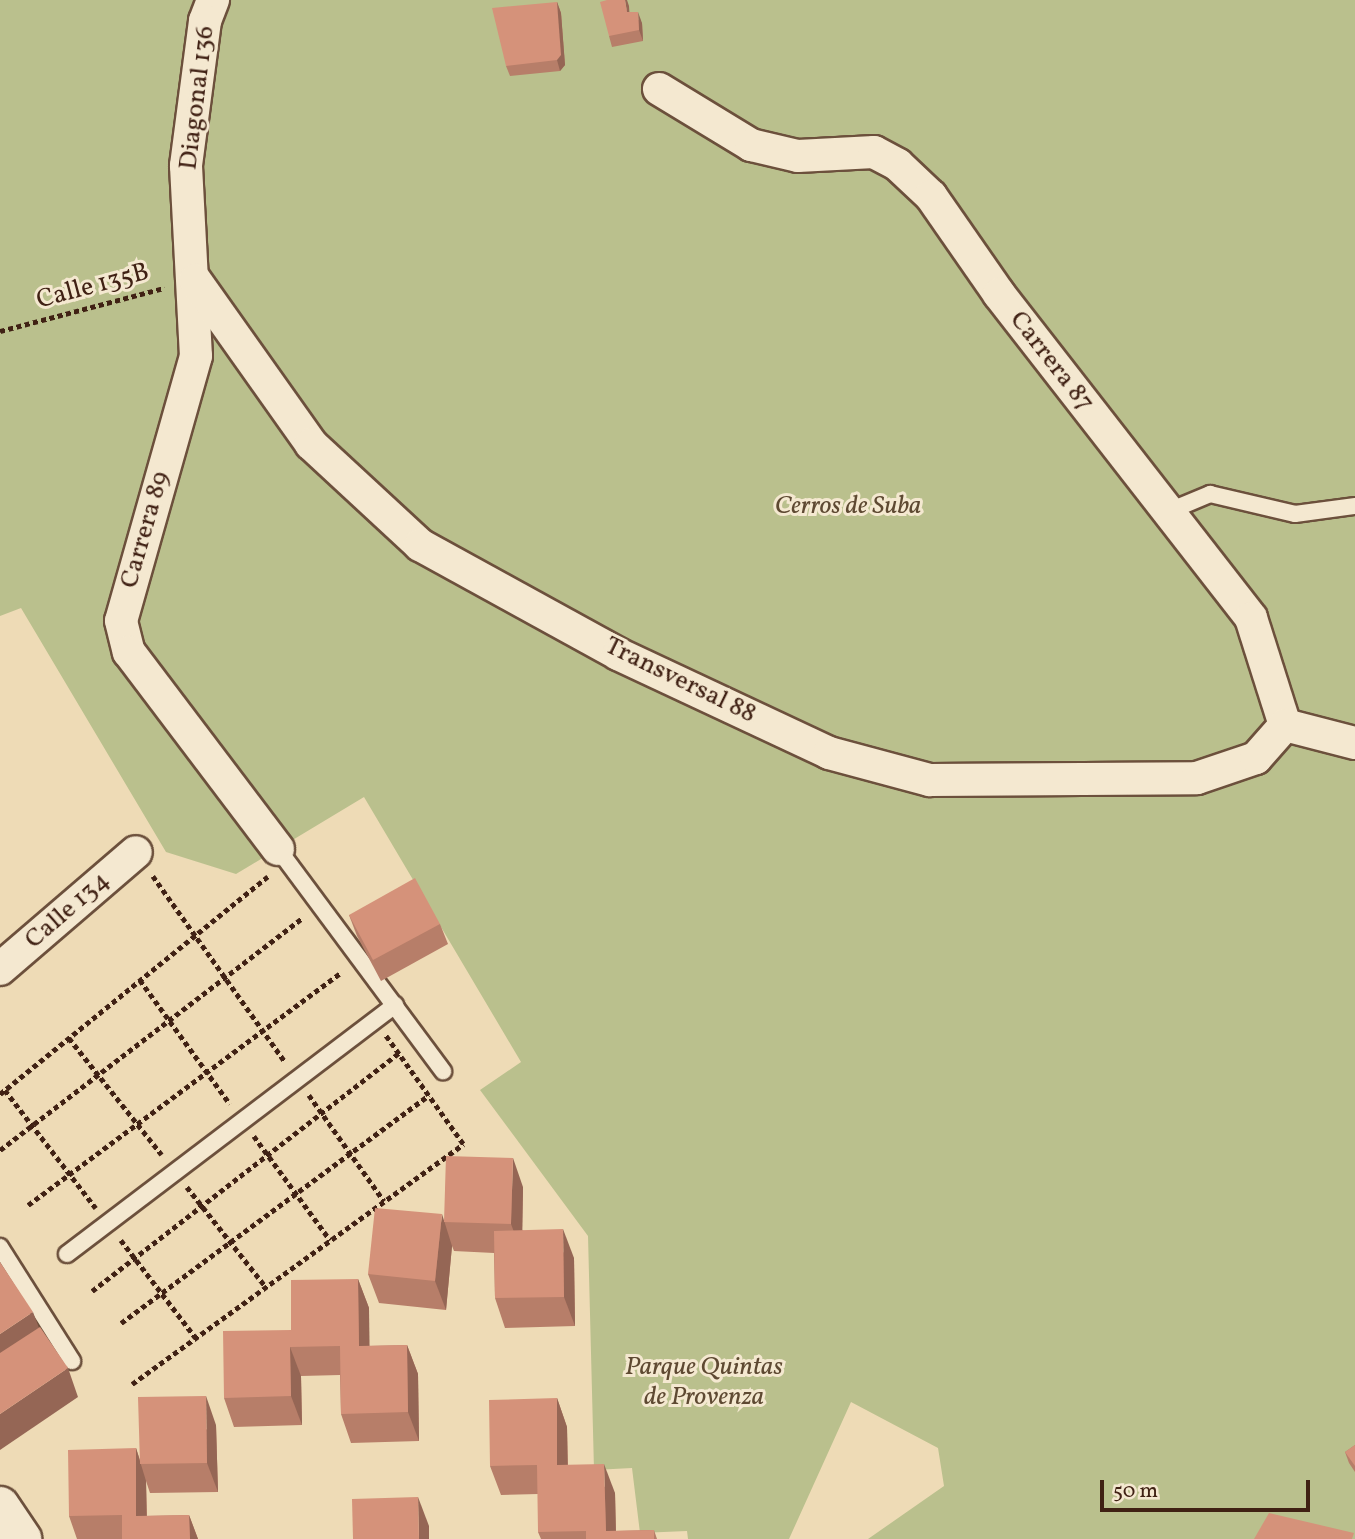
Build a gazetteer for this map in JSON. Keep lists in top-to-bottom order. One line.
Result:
{"streets":{"street":["Diagonal 136","Carrera 87","Carrera 89","Transversal 88","Calle 134"],"path":["Calle 135B"]},"crossings":[["Diagonal 136","Calle 135B"],["Diagonal 136","Carrera 89"],["Diagonal 136","Transversal 88"],["Calle 135B","Carrera 89"],["Calle 135B","Transversal 88"],["Carrera 87","Transversal 88"],["Carrera 89","Transversal 88"]],"parks":["Cerros de Suba","Parque Quintas de Provenza"],"scale_bar":"50 m"}
